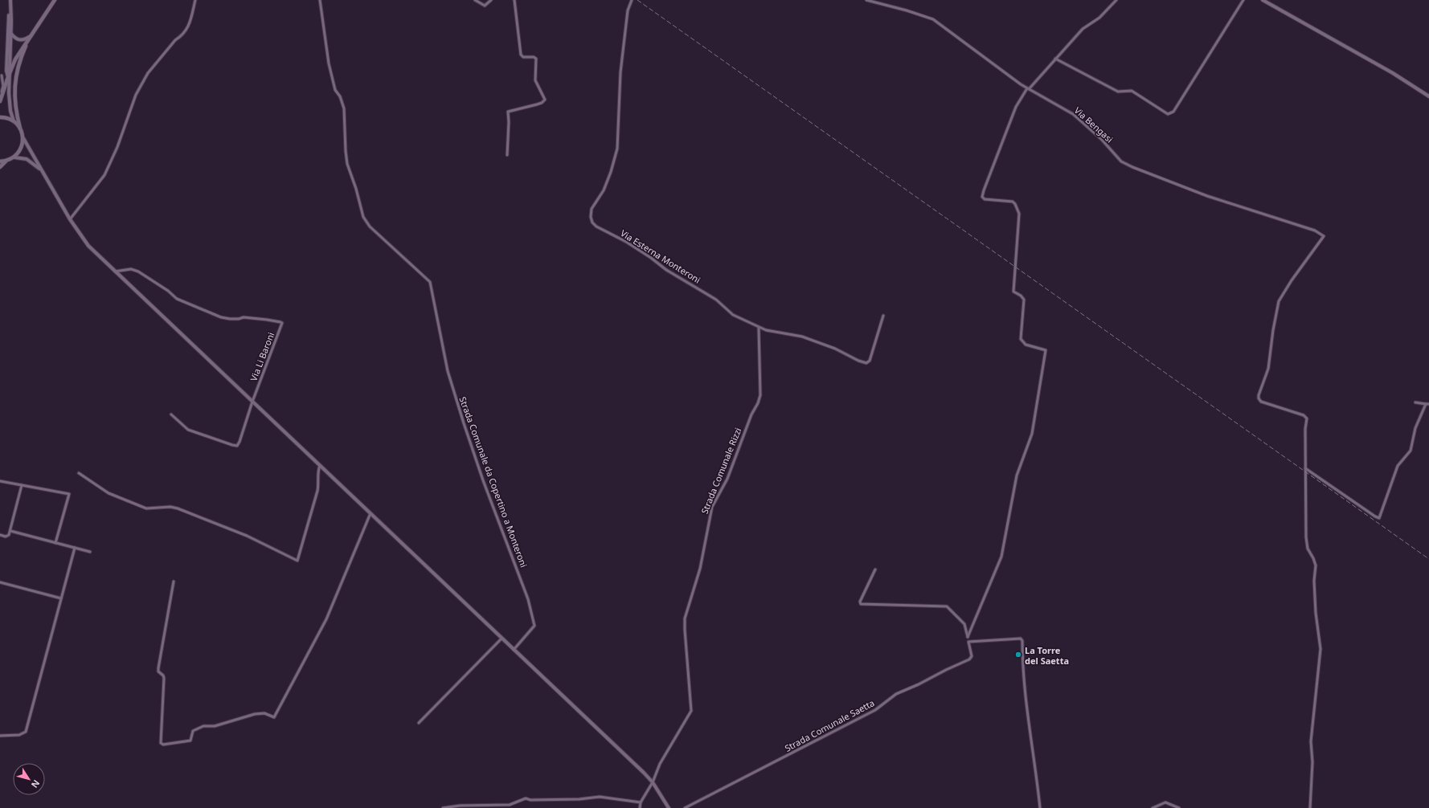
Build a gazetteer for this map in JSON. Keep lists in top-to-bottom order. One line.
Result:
{"streets":{"street":["Via Bengasi","Via Esterna Monteroni","Via Li Baroni","Strada Comunale Rizzi","Strada Comunale da Copertino a Monteroni","Strada Comunale Saetta"]},"crossings":[["Via Esterna Monteroni","Strada Comunale Rizzi"]],"places":["La Torre del Saetta"],"north":"bottom right"}
